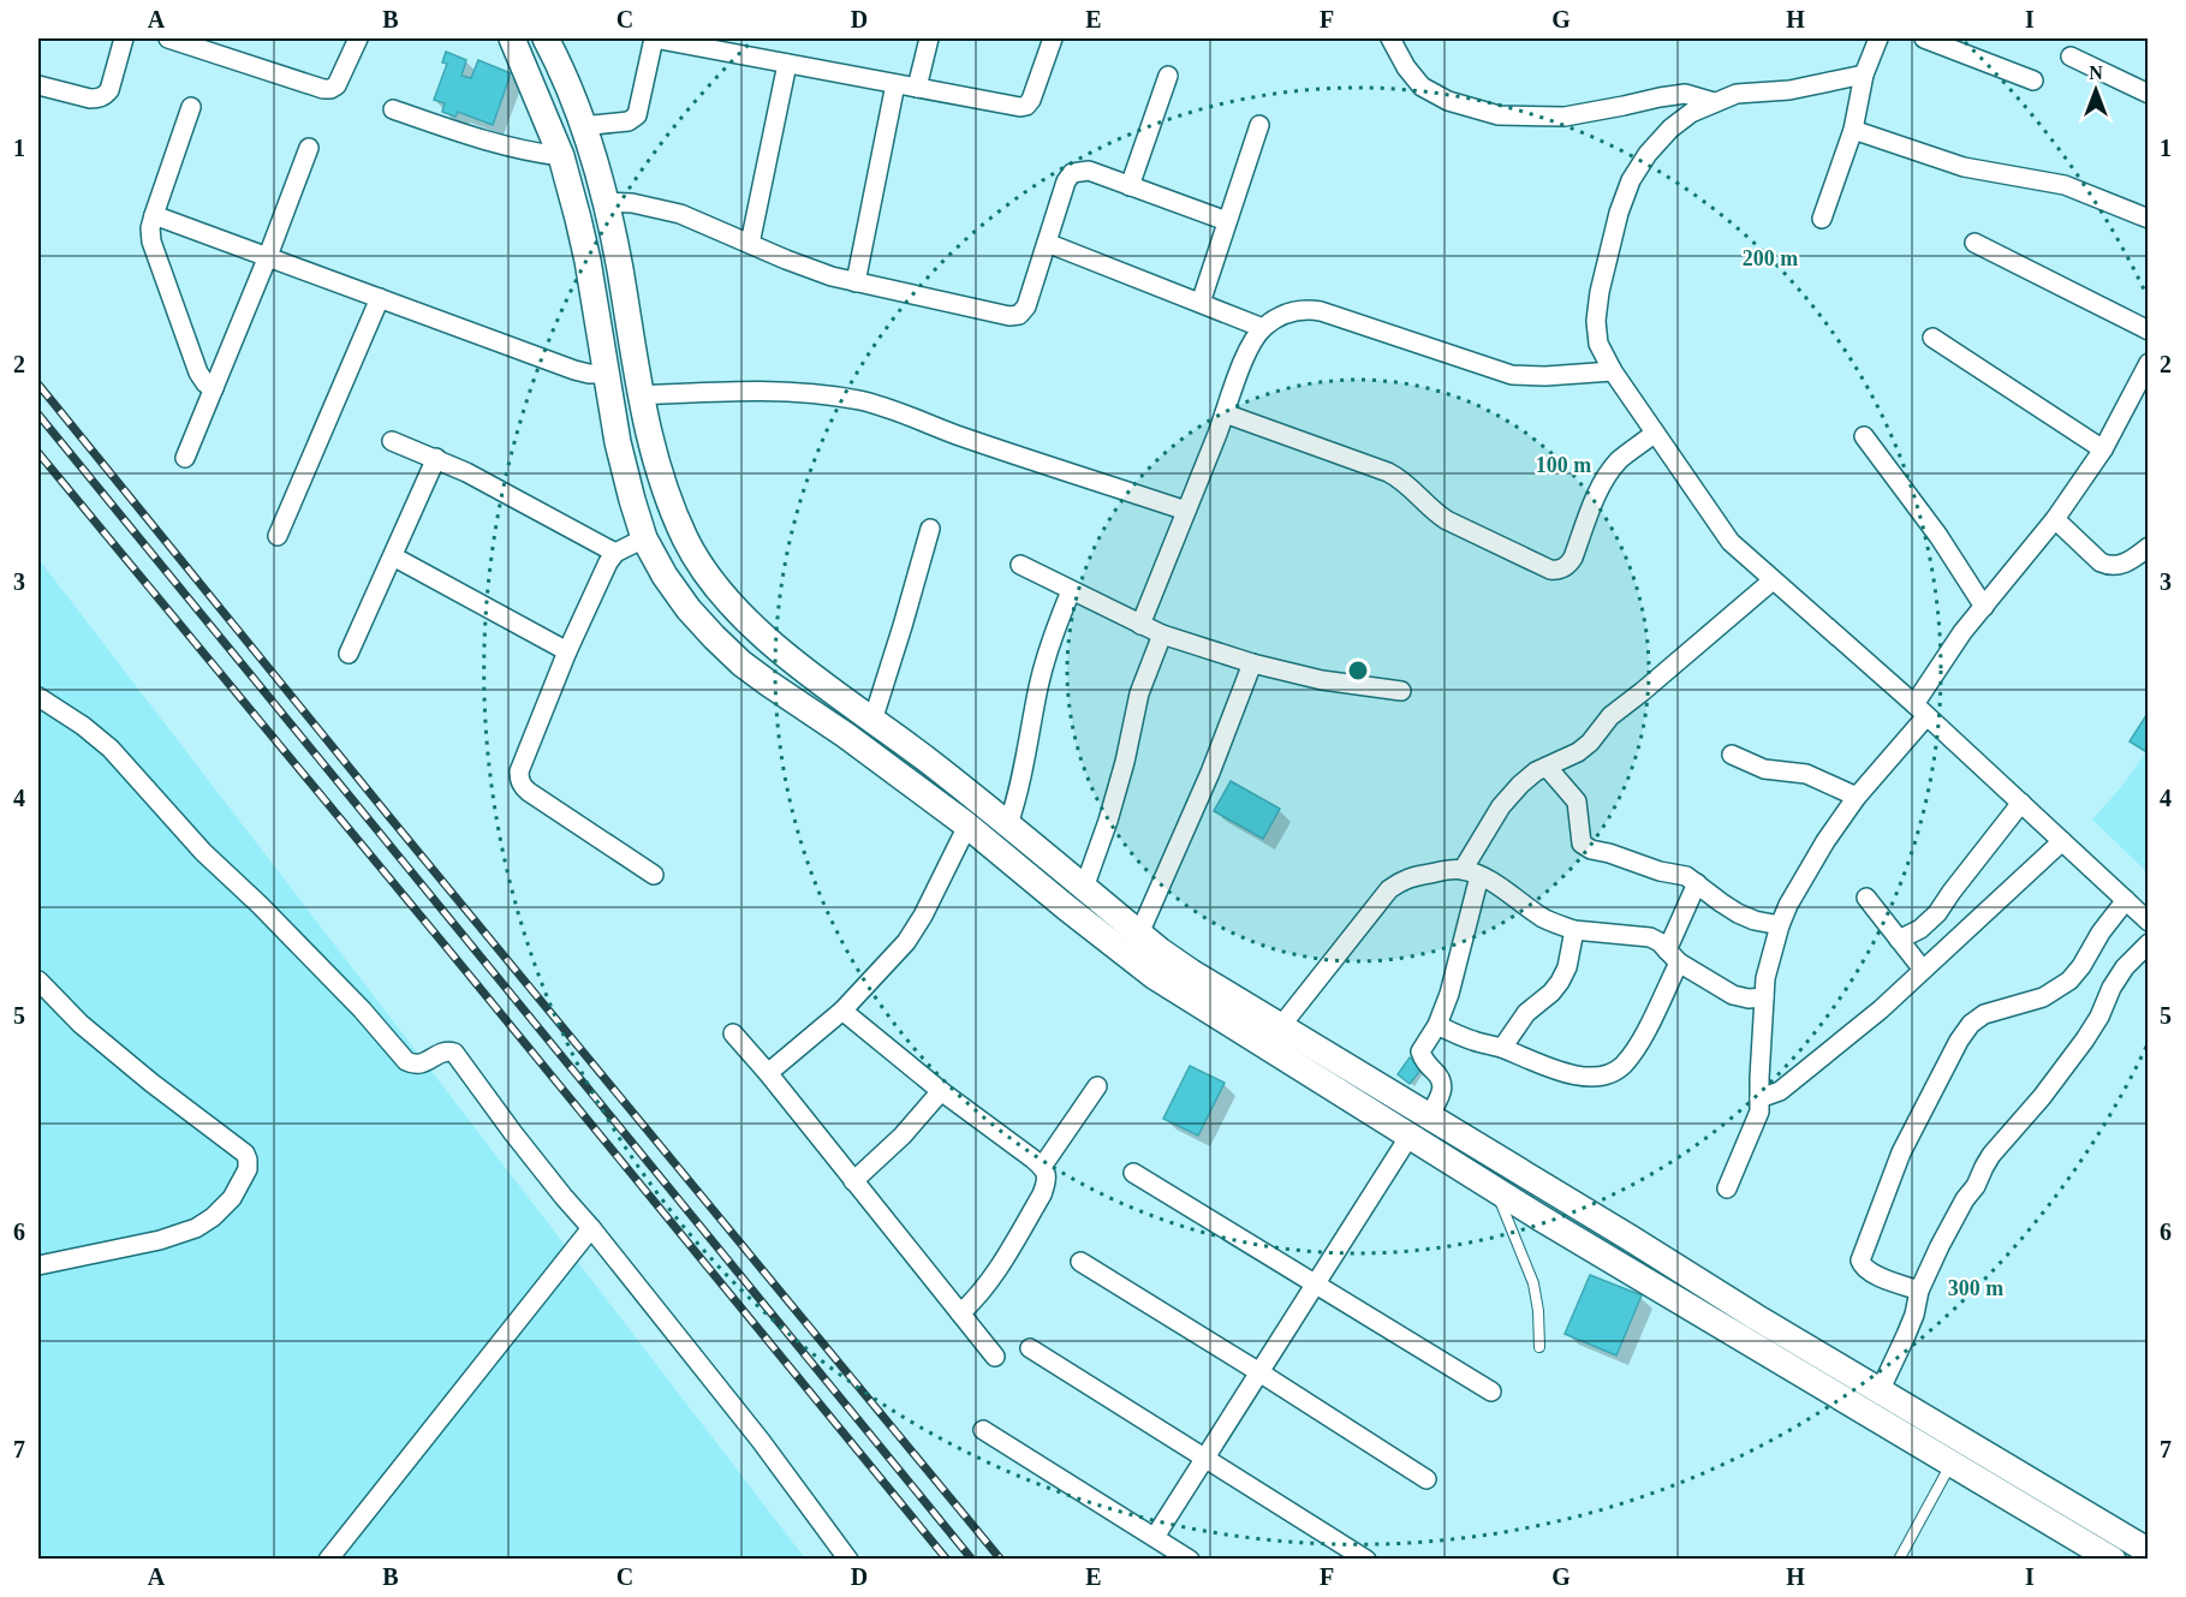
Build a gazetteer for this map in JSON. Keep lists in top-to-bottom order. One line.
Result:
{"north":"top","grid":{"columns":["A","B","C","D","E","F","G","H","I"],"rows":["1","2","3","4","5","6","7"]},"rings":["200 m","100 m","300 m"]}
